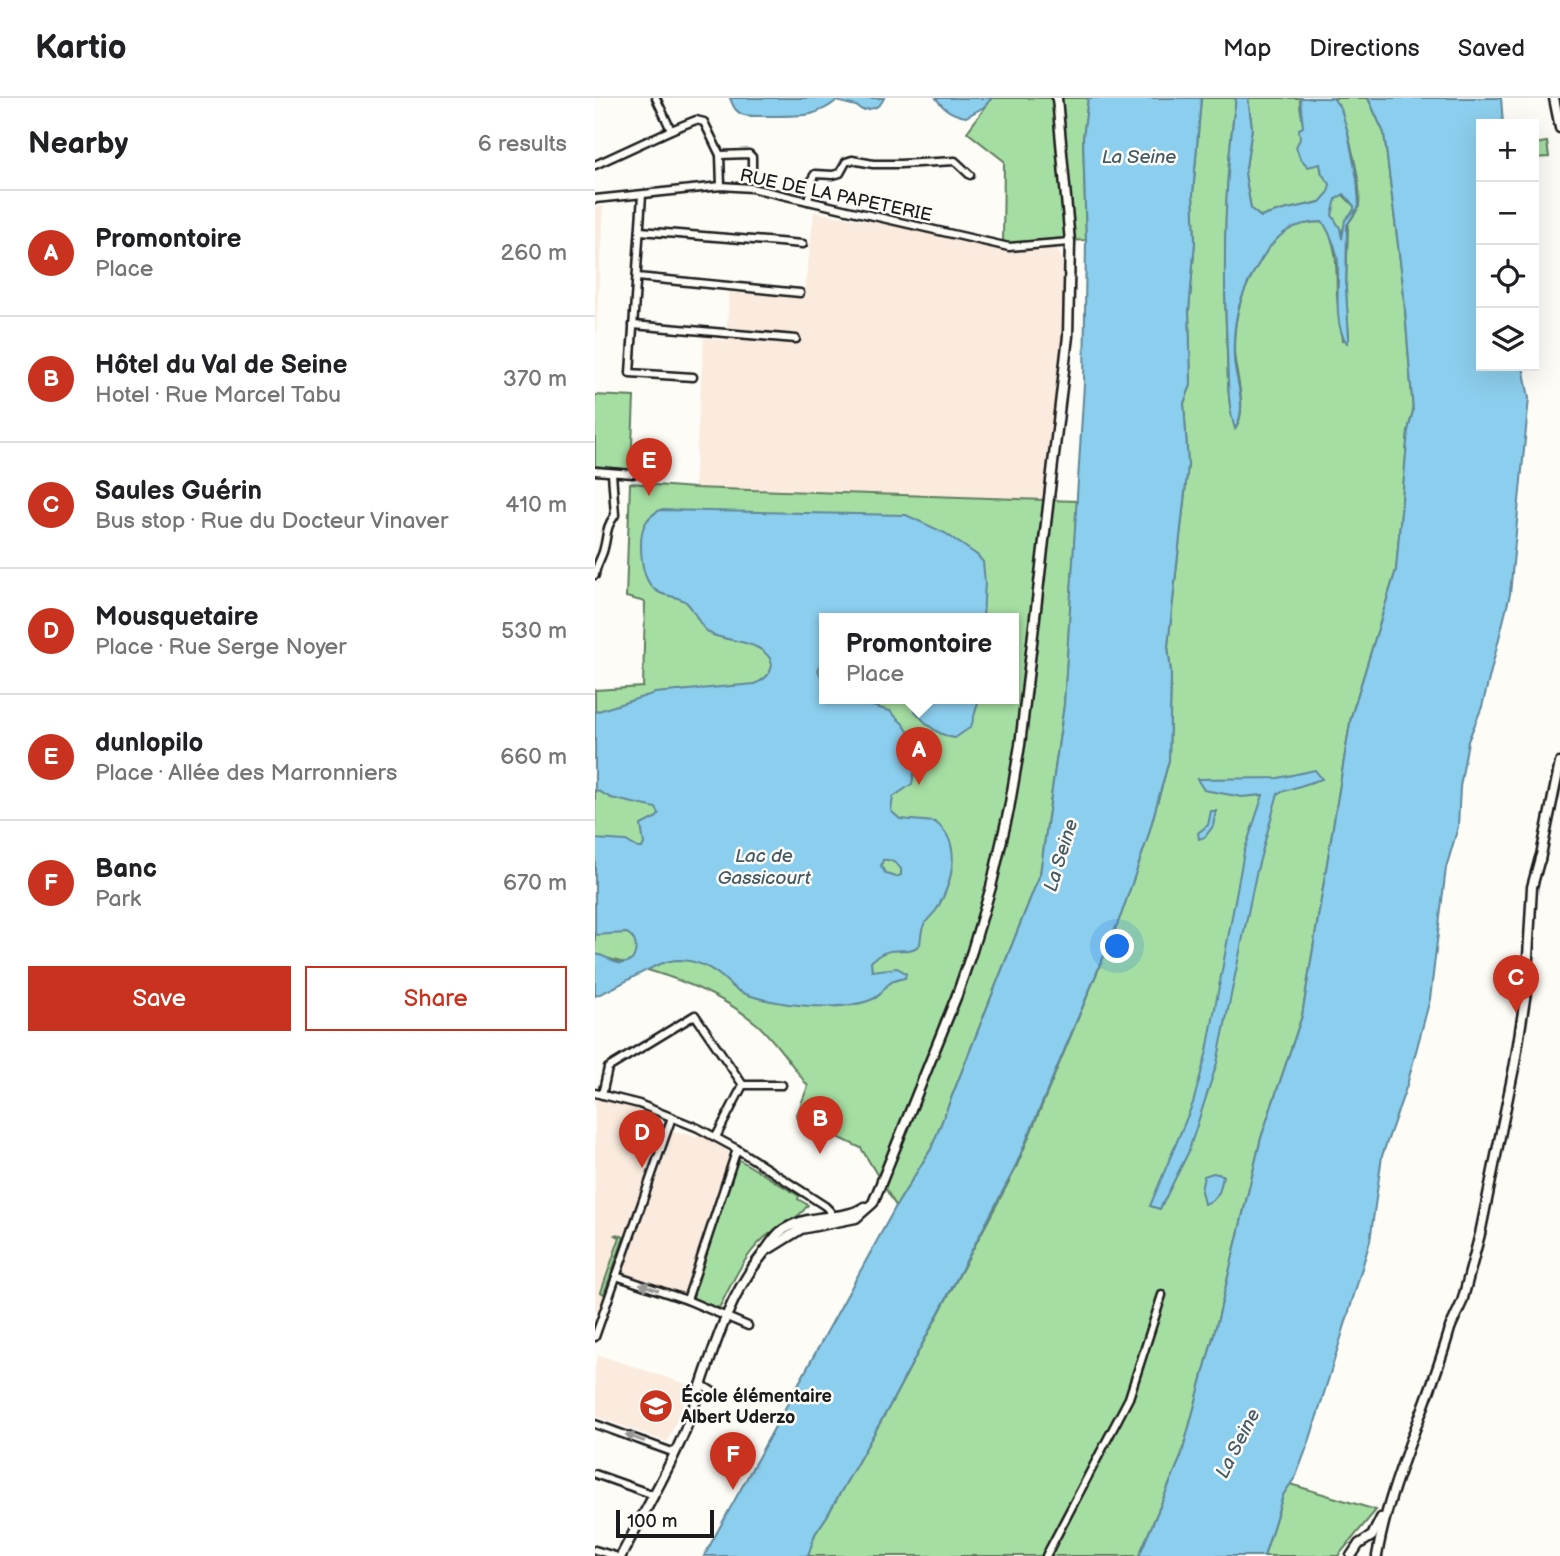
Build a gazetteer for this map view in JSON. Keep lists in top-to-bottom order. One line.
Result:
{"streets":{"street":["RUE DE LA PAPETERIE"]},"water":["La Seine","Lac de Gassicourt"],"places":{"school or university":["École élémentaire Albert Uderzo"]},"scale_bar":"100 m","page":{"header":"Kartio","nav":["Map","Directions","Saved"],"heading":["Nearby","6 results"],"map_buttons":["+","−"],"list":[{"mark":"A","name":"Promontoire","note":"Place","value":"260 m"},{"mark":"B","name":"Hôtel du Val de Seine","note":"Hotel · Rue Marcel Tabu","value":"370 m"},{"mark":"C","name":"Saules Guérin","note":"Bus stop · Rue du Docteur Vinaver","value":"410 m"},{"mark":"D","name":"Mousquetaire","note":"Place · Rue Serge Noyer","value":"530 m"},{"mark":"E","name":"dunlopilo","note":"Place · Allée des Marronniers","value":"660 m"},{"mark":"F","name":"Banc","note":"Park","value":"670 m"}],"pins":["E","A","C","B","D","F"],"popup":["Promontoire","Place"],"buttons":["Save","Share"],"scale":"100 m"}}
